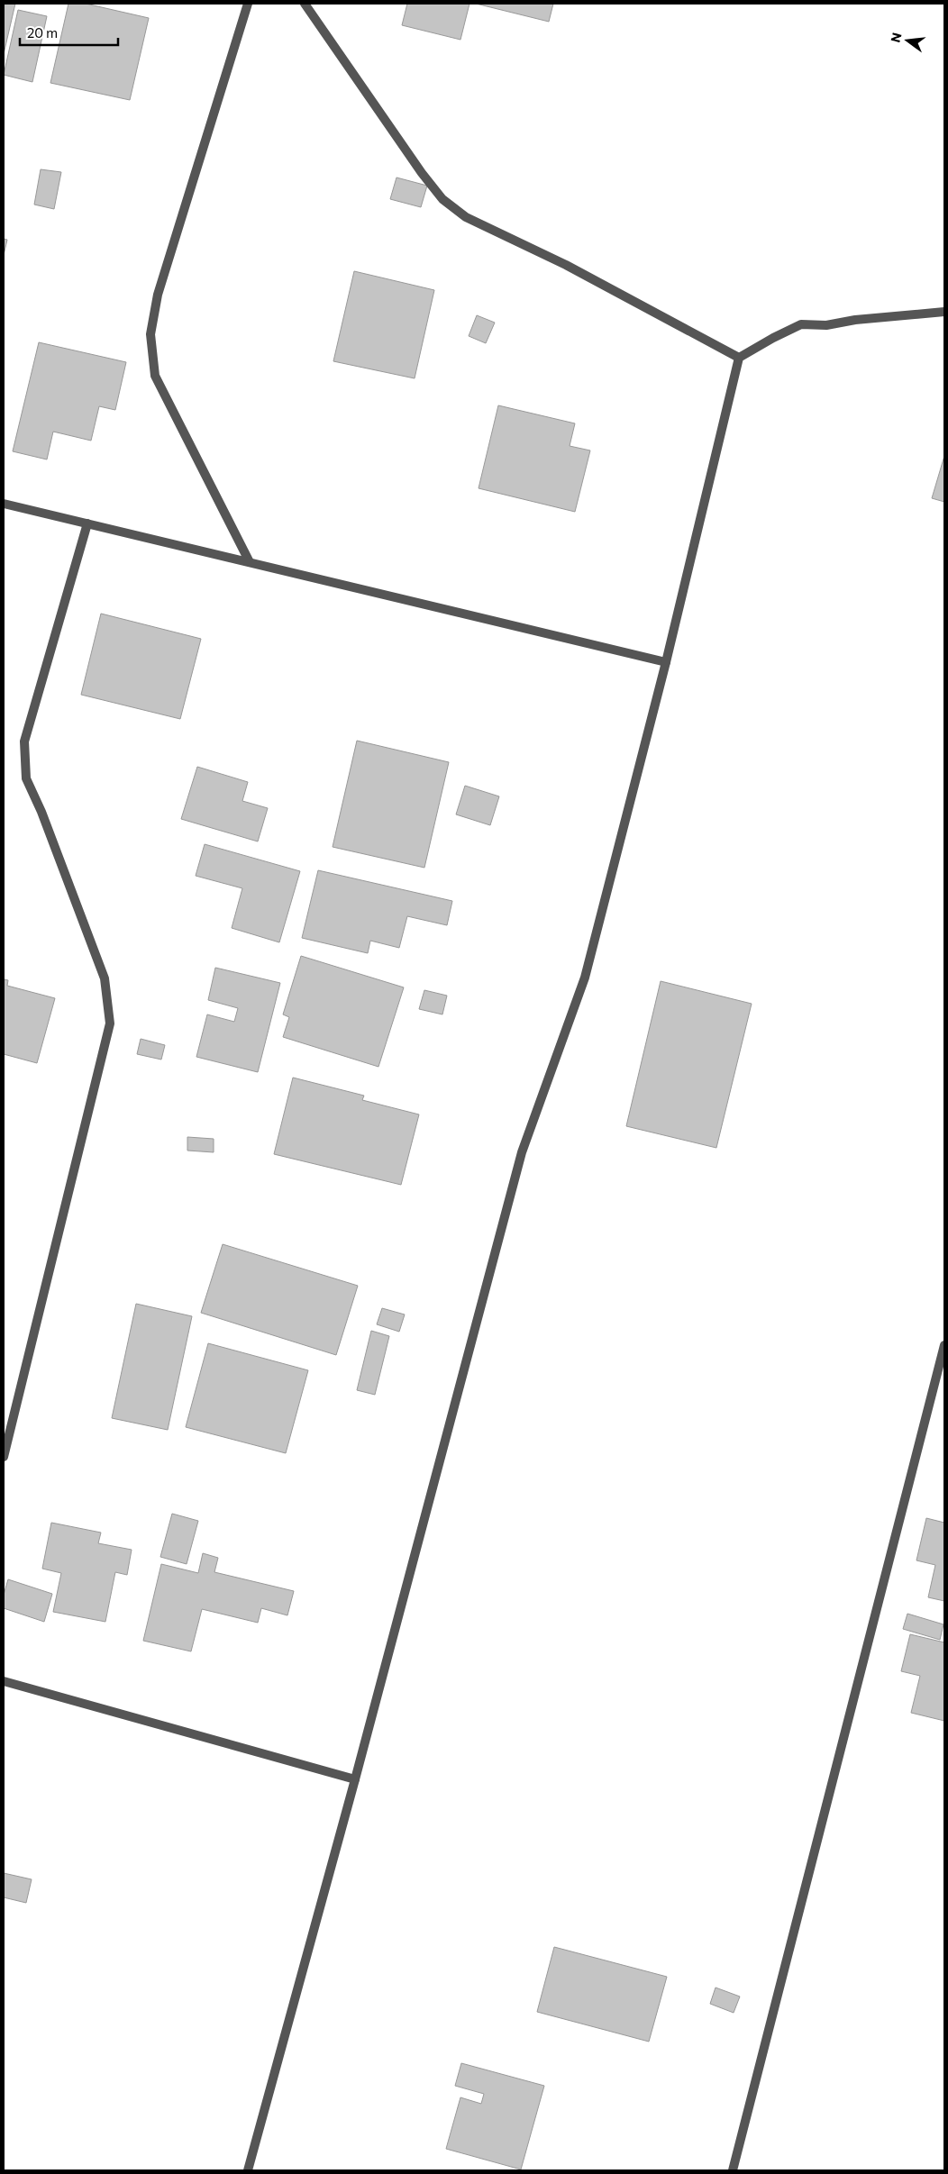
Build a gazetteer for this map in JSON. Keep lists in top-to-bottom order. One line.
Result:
{"scale_bar":"20 m","north":"left"}
